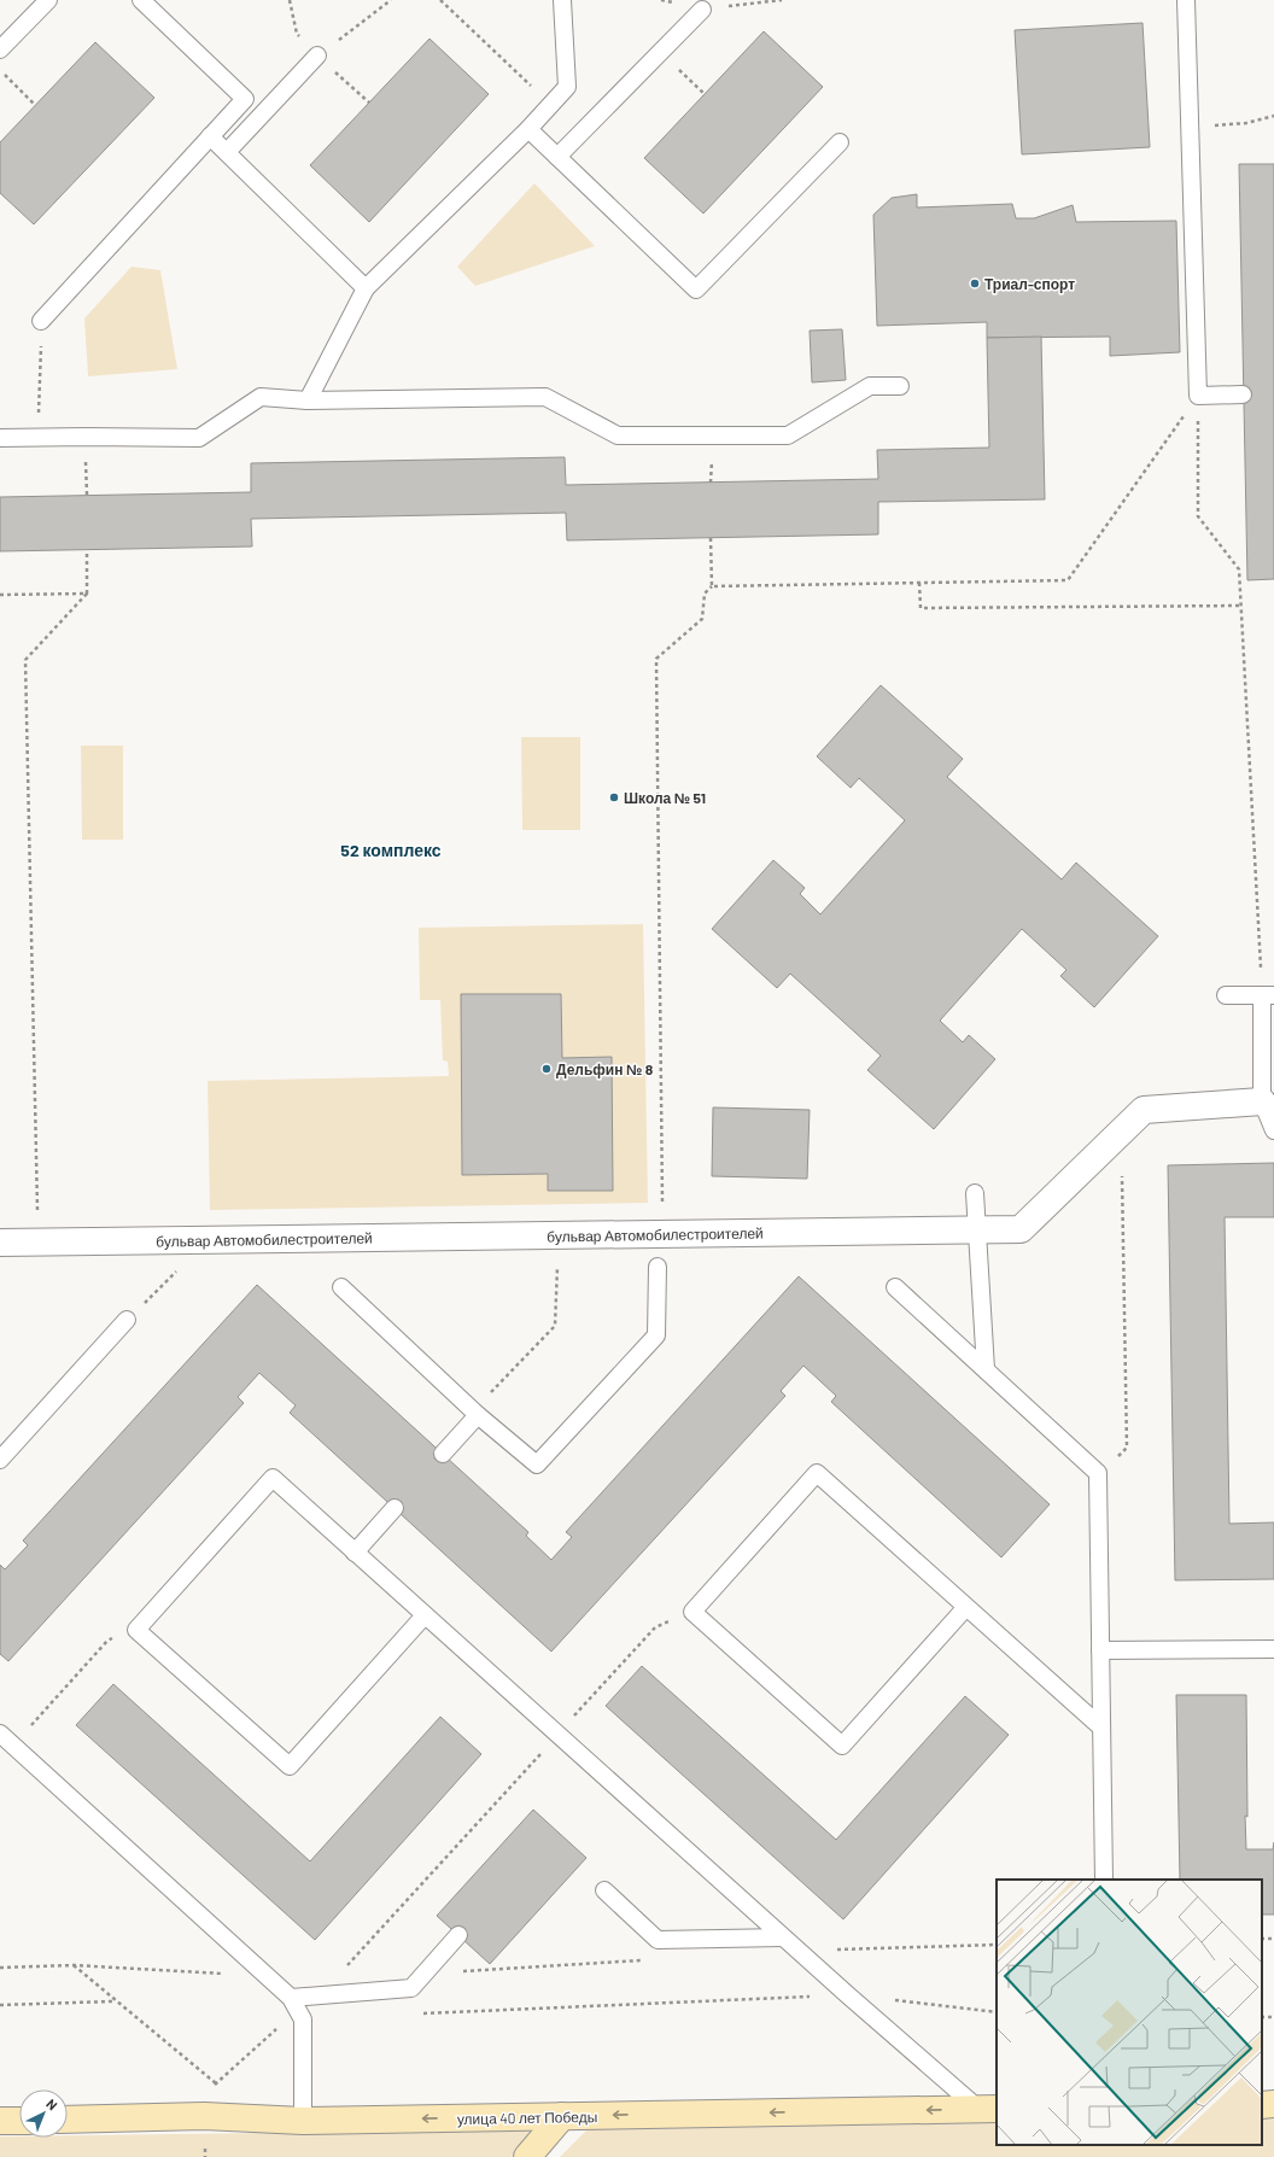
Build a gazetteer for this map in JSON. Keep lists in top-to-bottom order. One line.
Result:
{"streets":{"street":["бульвар Автомобилестроителей","улица 40 лет Победы"]},"one_way":["улица 40 лет Победы"],"districts":["52 комплекс"],"places":["Триал-спорт","Школа № 51","Дельфин № 8"],"north":"top right"}
